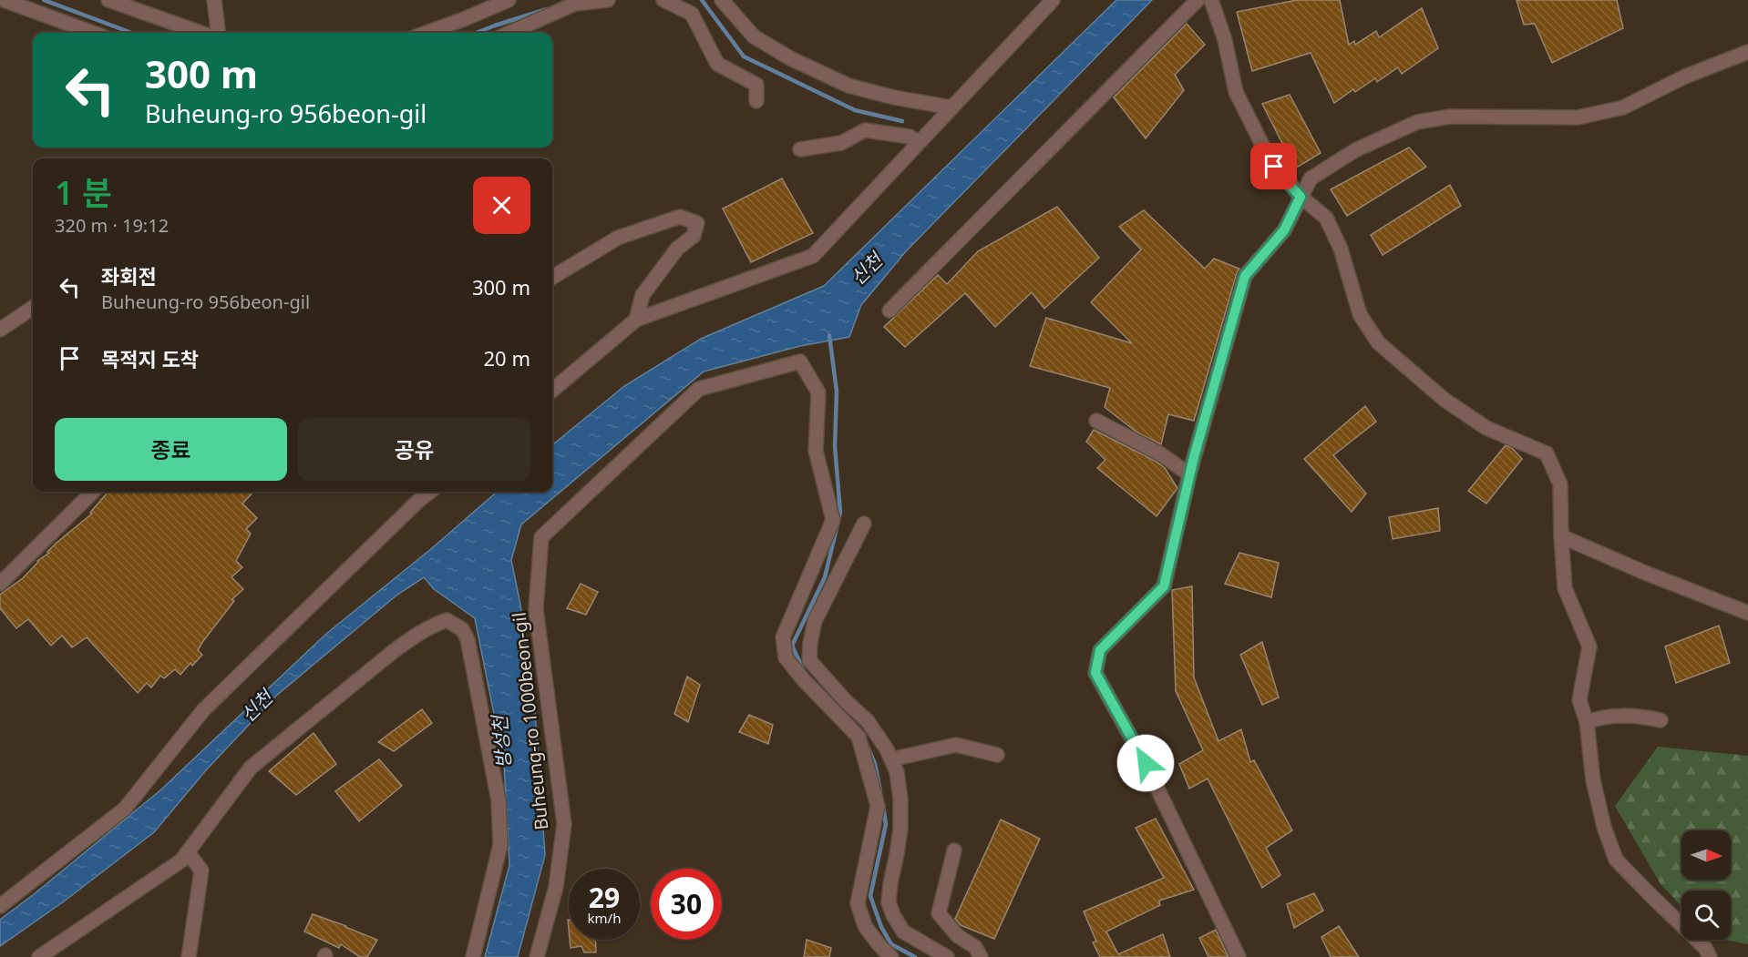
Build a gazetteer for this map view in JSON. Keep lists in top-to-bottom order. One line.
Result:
{"streets":{"street":["Buheung-ro 1000beon-gil"]},"water":["신천","방성천"],"north":"right","page":{"turn":["300 m","Buheung-ro 956beon-gil"],"heading":["1 분","320 m · 19:12"],"list":[{"name":"좌회전","note":"Buheung-ro 956beon-gil","value":"300 m"},{"name":"목적지 도착","value":"20 m"}],"buttons":["종료","공유"],"speed":"29 km/h","limit":"30"}}
